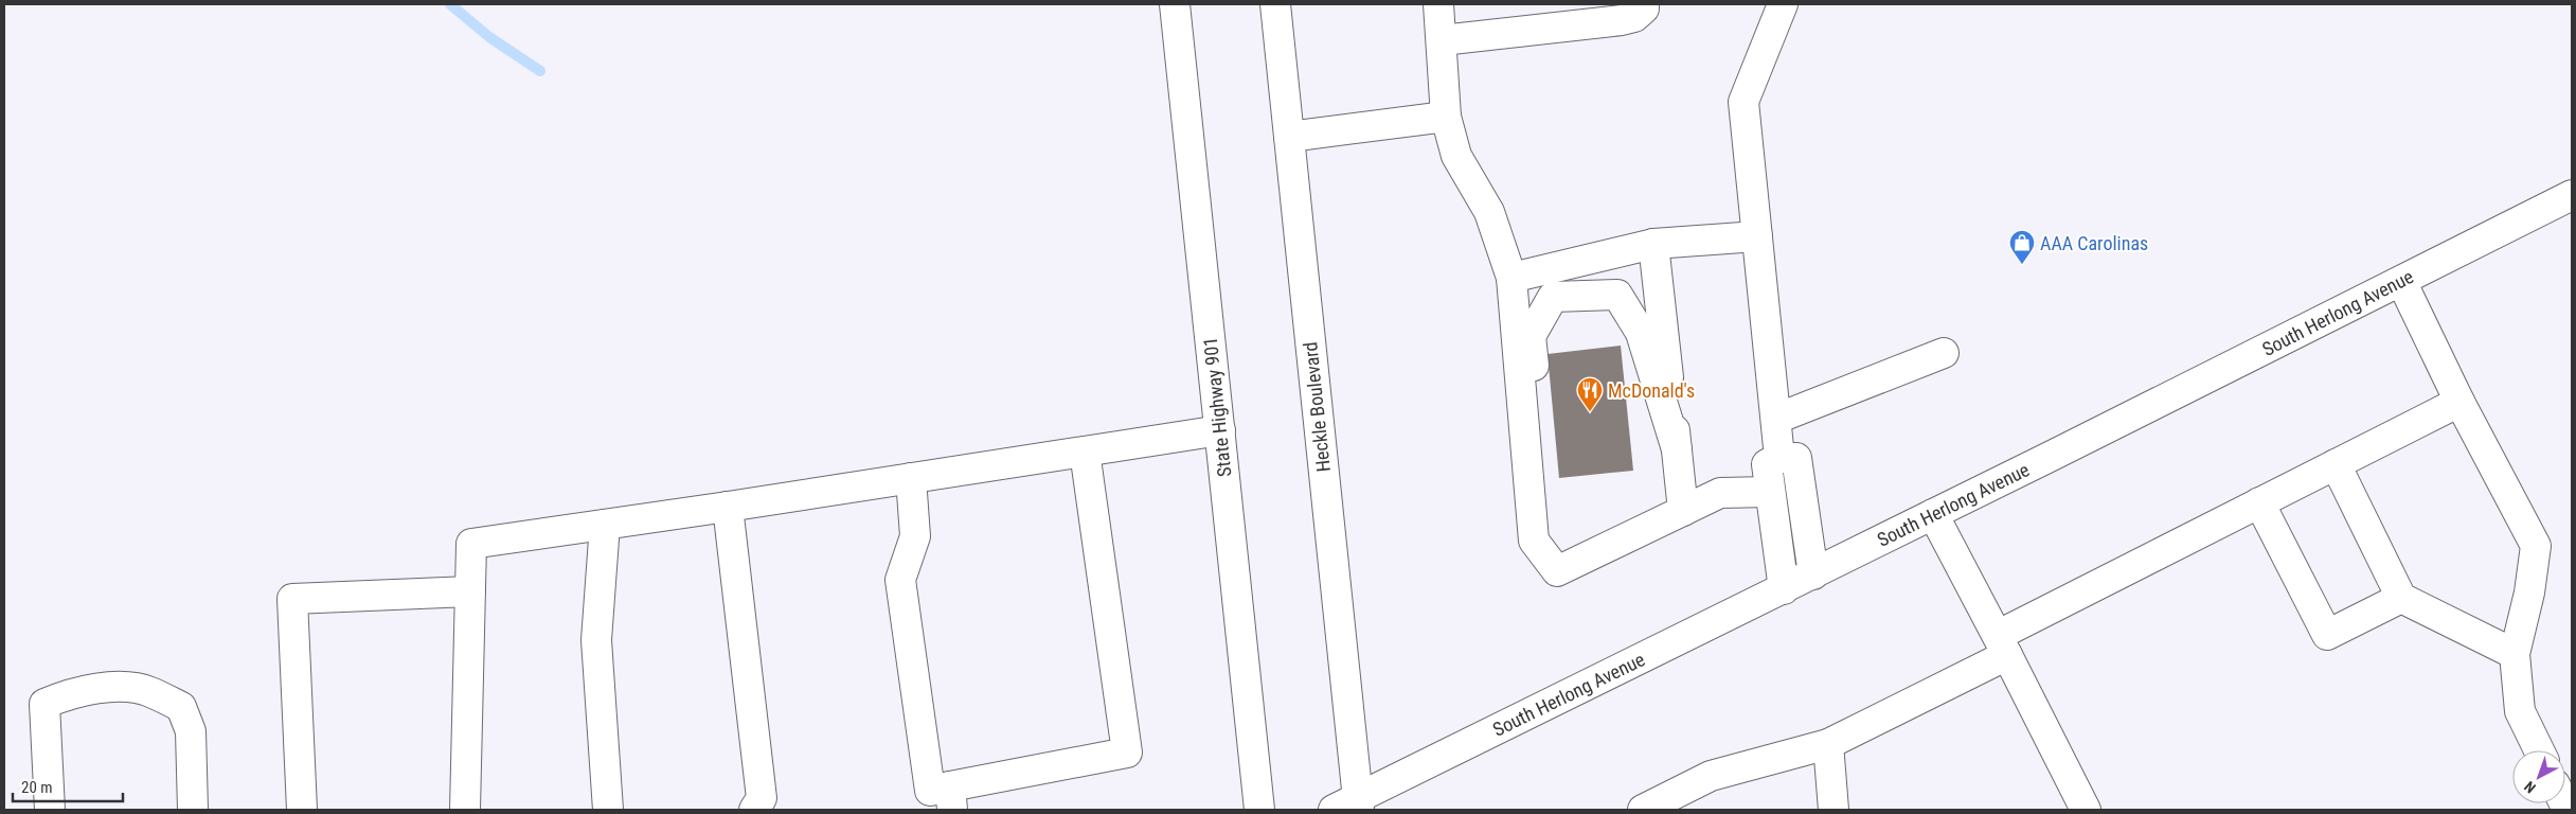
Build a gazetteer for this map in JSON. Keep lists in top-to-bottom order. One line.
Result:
{"streets":{"main road":["South Herlong Avenue","State Highway 901","Heckle Boulevard"]},"crossings":[["South Herlong Avenue","Heckle Boulevard"]],"places":{"shop":["AAA Carolinas"],"restaurant":["McDonald's"]},"scale_bar":"20 m","north":"bottom left"}
